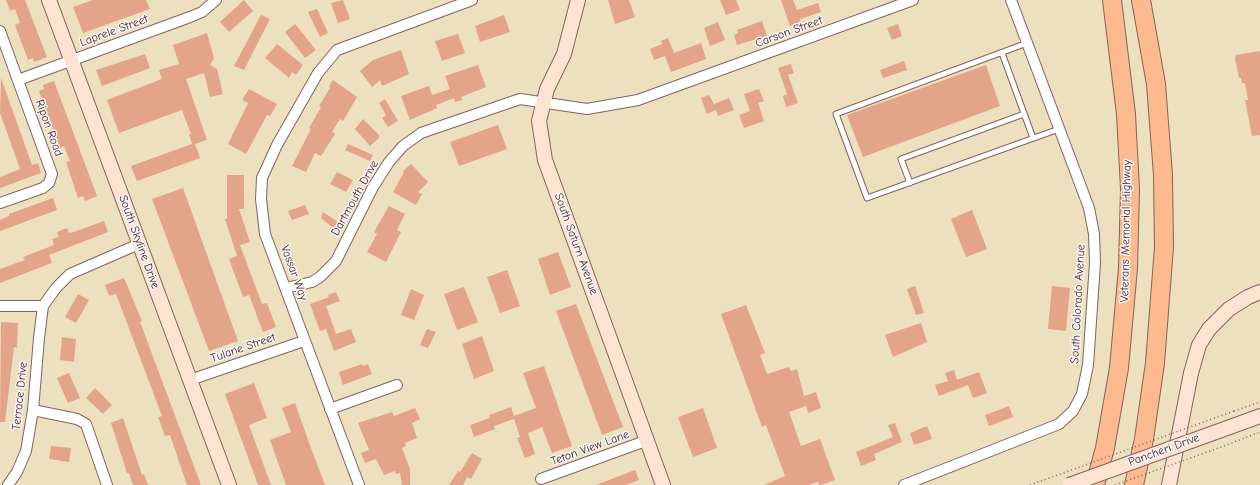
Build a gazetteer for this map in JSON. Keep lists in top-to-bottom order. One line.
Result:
{"streets":{"highway":["Veterans Memorial Highway"],"street":["Laprele Street","Carson Street","Ripon Road","Dartmouth Drive","South Skyline Drive","South Saturn Avenue","Vassar Way","South Colorado Avenue","Tulane Street","Terrace Drive","Teton View Lane","Pancheri Drive"]},"crossings":[["Laprele Street","Ripon Road"],["Laprele Street","South Skyline Drive"],["Carson Street","Dartmouth Drive"],["Carson Street","South Saturn Avenue"],["Dartmouth Drive","Vassar Way"],["South Skyline Drive","Tulane Street"],["South Saturn Avenue","Teton View Lane"],["Vassar Way","Tulane Street"]]}
